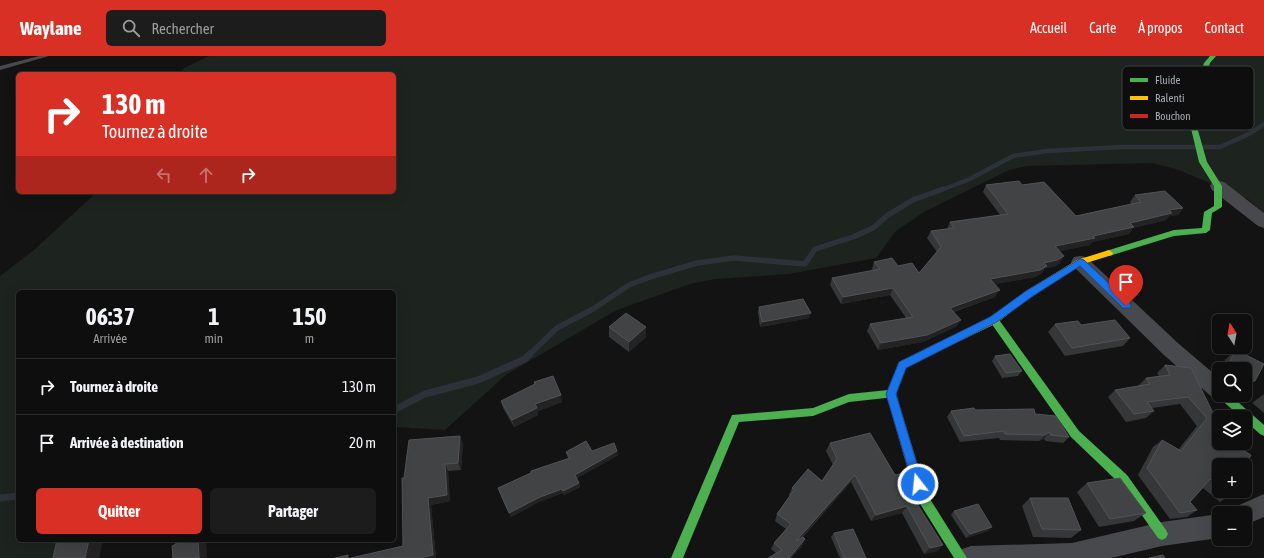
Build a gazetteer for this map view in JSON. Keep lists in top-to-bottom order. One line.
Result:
{"legend":["Fluide","Ralenti","Bouchon"],"north":"top","page":{"header":"Waylane","search":"Rechercher","nav":["Accueil","Carte","À propos","Contact"],"turn":["130 m","Tournez à droite"],"eta":["06:37","Arrivée","1","min","150","m"],"map_buttons":["+","−"],"list":[{"name":"Tournez à droite","value":"130 m"},{"name":"Arrivée à destination","value":"20 m"}],"buttons":["Quitter","Partager"]}}
